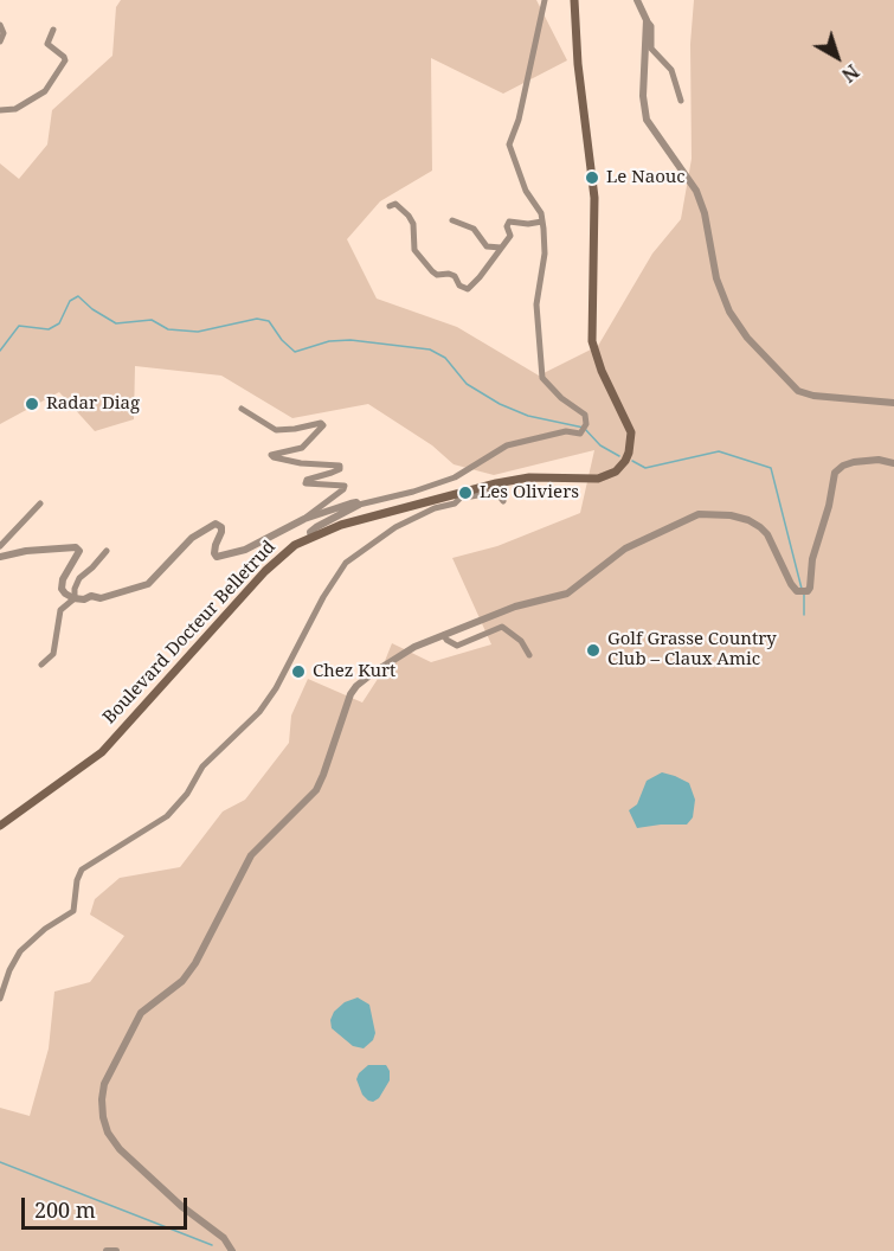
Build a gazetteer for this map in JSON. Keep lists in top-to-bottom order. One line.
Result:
{"streets":{"main road":["Boulevard Docteur Belletrud"]},"places":["Le Naouc","Radar Diag","Les Oliviers","Golf Grasse Country Club – Claux Amic","Chez Kurt"],"scale_bar":"200 m","north":"bottom right"}
